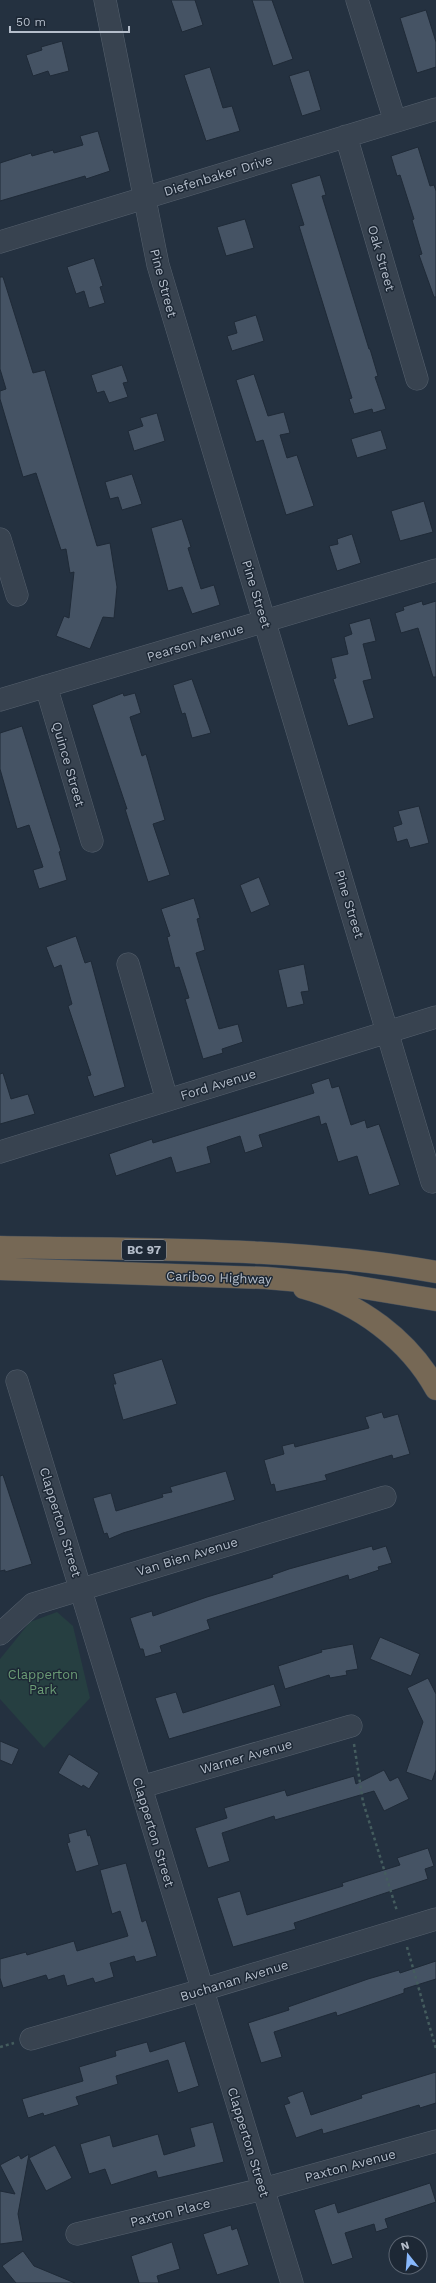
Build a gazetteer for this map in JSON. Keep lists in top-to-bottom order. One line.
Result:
{"streets":{"highway":["BC 97","Cariboo Highway"],"street":["Diefenbaker Drive","Oak Street","Pine Street","Pearson Avenue","Quince Street","Ford Avenue","Clapperton Street","Van Bien Avenue","Warner Avenue","Buchanan Avenue","Paxton Avenue","Paxton Place"]},"crossings":[["Diefenbaker Drive","Oak Street"],["Diefenbaker Drive","Pine Street"],["Pine Street","Pearson Avenue"],["Pine Street","Ford Avenue"],["Pearson Avenue","Quince Street"],["Clapperton Street","Van Bien Avenue"],["Clapperton Street","Warner Avenue"],["Clapperton Street","Buchanan Avenue"],["Clapperton Street","Paxton Avenue"],["Clapperton Street","Paxton Place"],["Paxton Avenue","Paxton Place"]],"parks":["Clapperton Park"],"scale_bar":"50 m","north":"top"}
